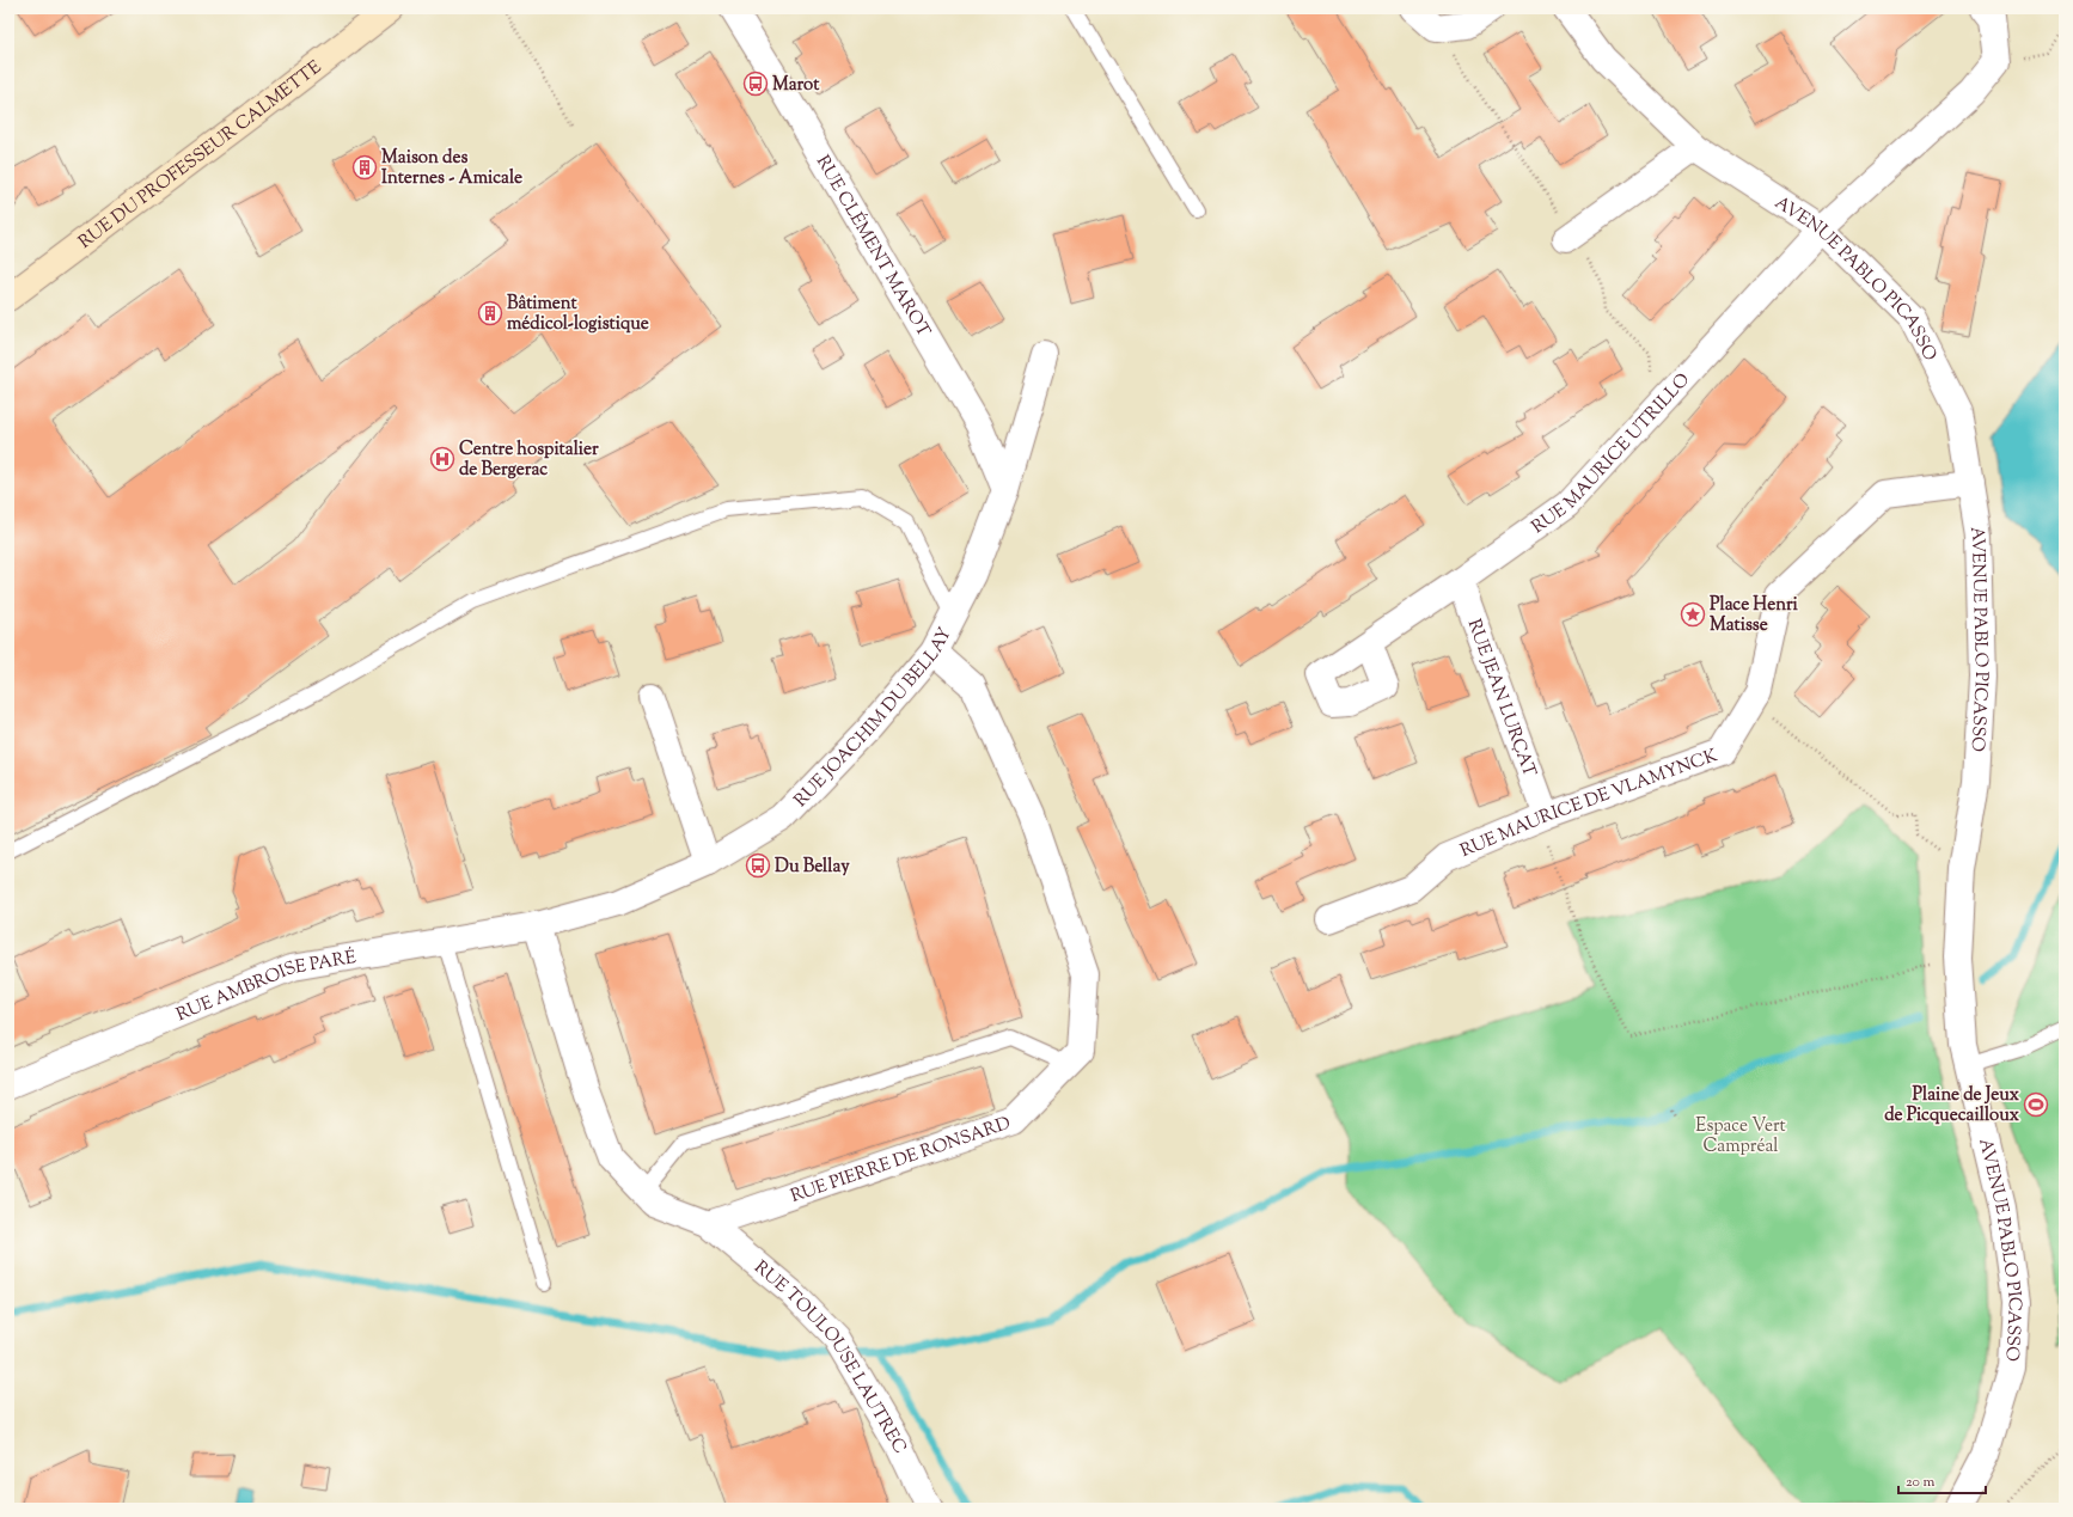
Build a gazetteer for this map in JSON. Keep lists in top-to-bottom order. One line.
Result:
{"streets":{"main road":["RUE DU PROFESSEUR CALMETTE"],"street":["RUE CLÉMENT MAROT","AVENUE PABLO PICASSO","RUE MAURICE UTRILLO","RUE JEAN LURÇAT","RUE JOACHIM DU BELLAY","RUE MAURICE DE VLAMYNCK","RUE AMBROISE PARÉ","RUE PIERRE DE RONSARD","RUE TOULOUSE LAUTREC"]},"crossings":[["RUE CLÉMENT MAROT","RUE JOACHIM DU BELLAY"],["AVENUE PABLO PICASSO","RUE MAURICE UTRILLO"],["AVENUE PABLO PICASSO","RUE MAURICE DE VLAMYNCK"],["RUE MAURICE UTRILLO","RUE JEAN LURÇAT"],["RUE JEAN LURÇAT","RUE MAURICE DE VLAMYNCK"],["RUE JOACHIM DU BELLAY","RUE AMBROISE PARÉ"],["RUE JOACHIM DU BELLAY","RUE PIERRE DE RONSARD"],["RUE PIERRE DE RONSARD","RUE TOULOUSE LAUTREC"]],"parks":["Espace Vert Campréal"],"places":{"bus stop":["Marot","Du Bellay"],"building":["Maison des Internes - Amicale","Bâtiment médicol-logistique"],"hospital":["Centre hospitalier de Bergerac"],"place":["Place Henri Matisse"],"sports":["Plaine de Jeux de Picquecailloux"]},"scale_bar":"20 m"}
